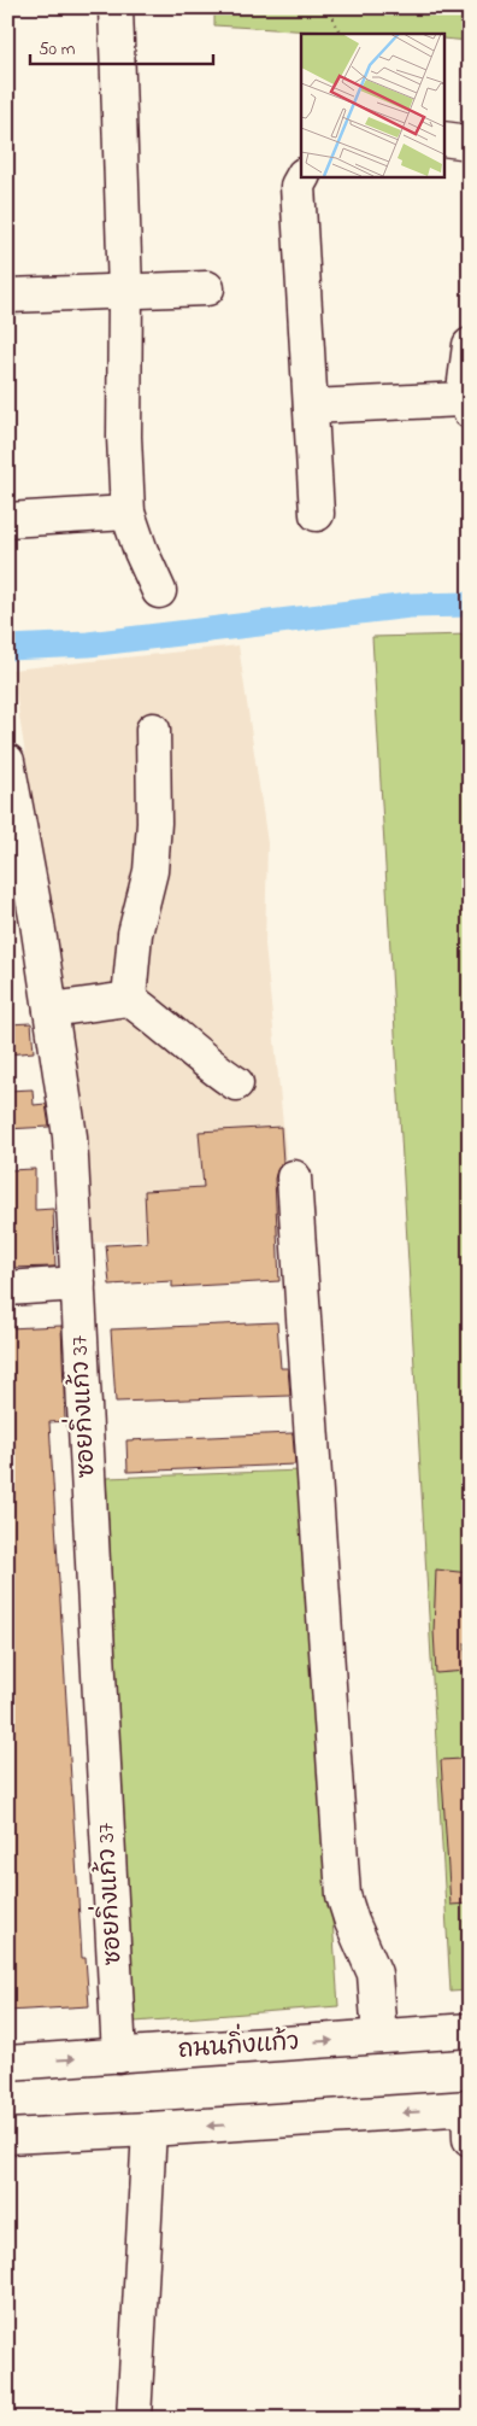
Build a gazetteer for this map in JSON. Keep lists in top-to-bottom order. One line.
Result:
{"streets":{"street":["ซอยกิ่งแก้ว 37","ถนนกิ่งแก้ว"]},"crossings":[["ซอยกิ่งแก้ว 37","ถนนกิ่งแก้ว"]],"scale_bar":"50 m"}
